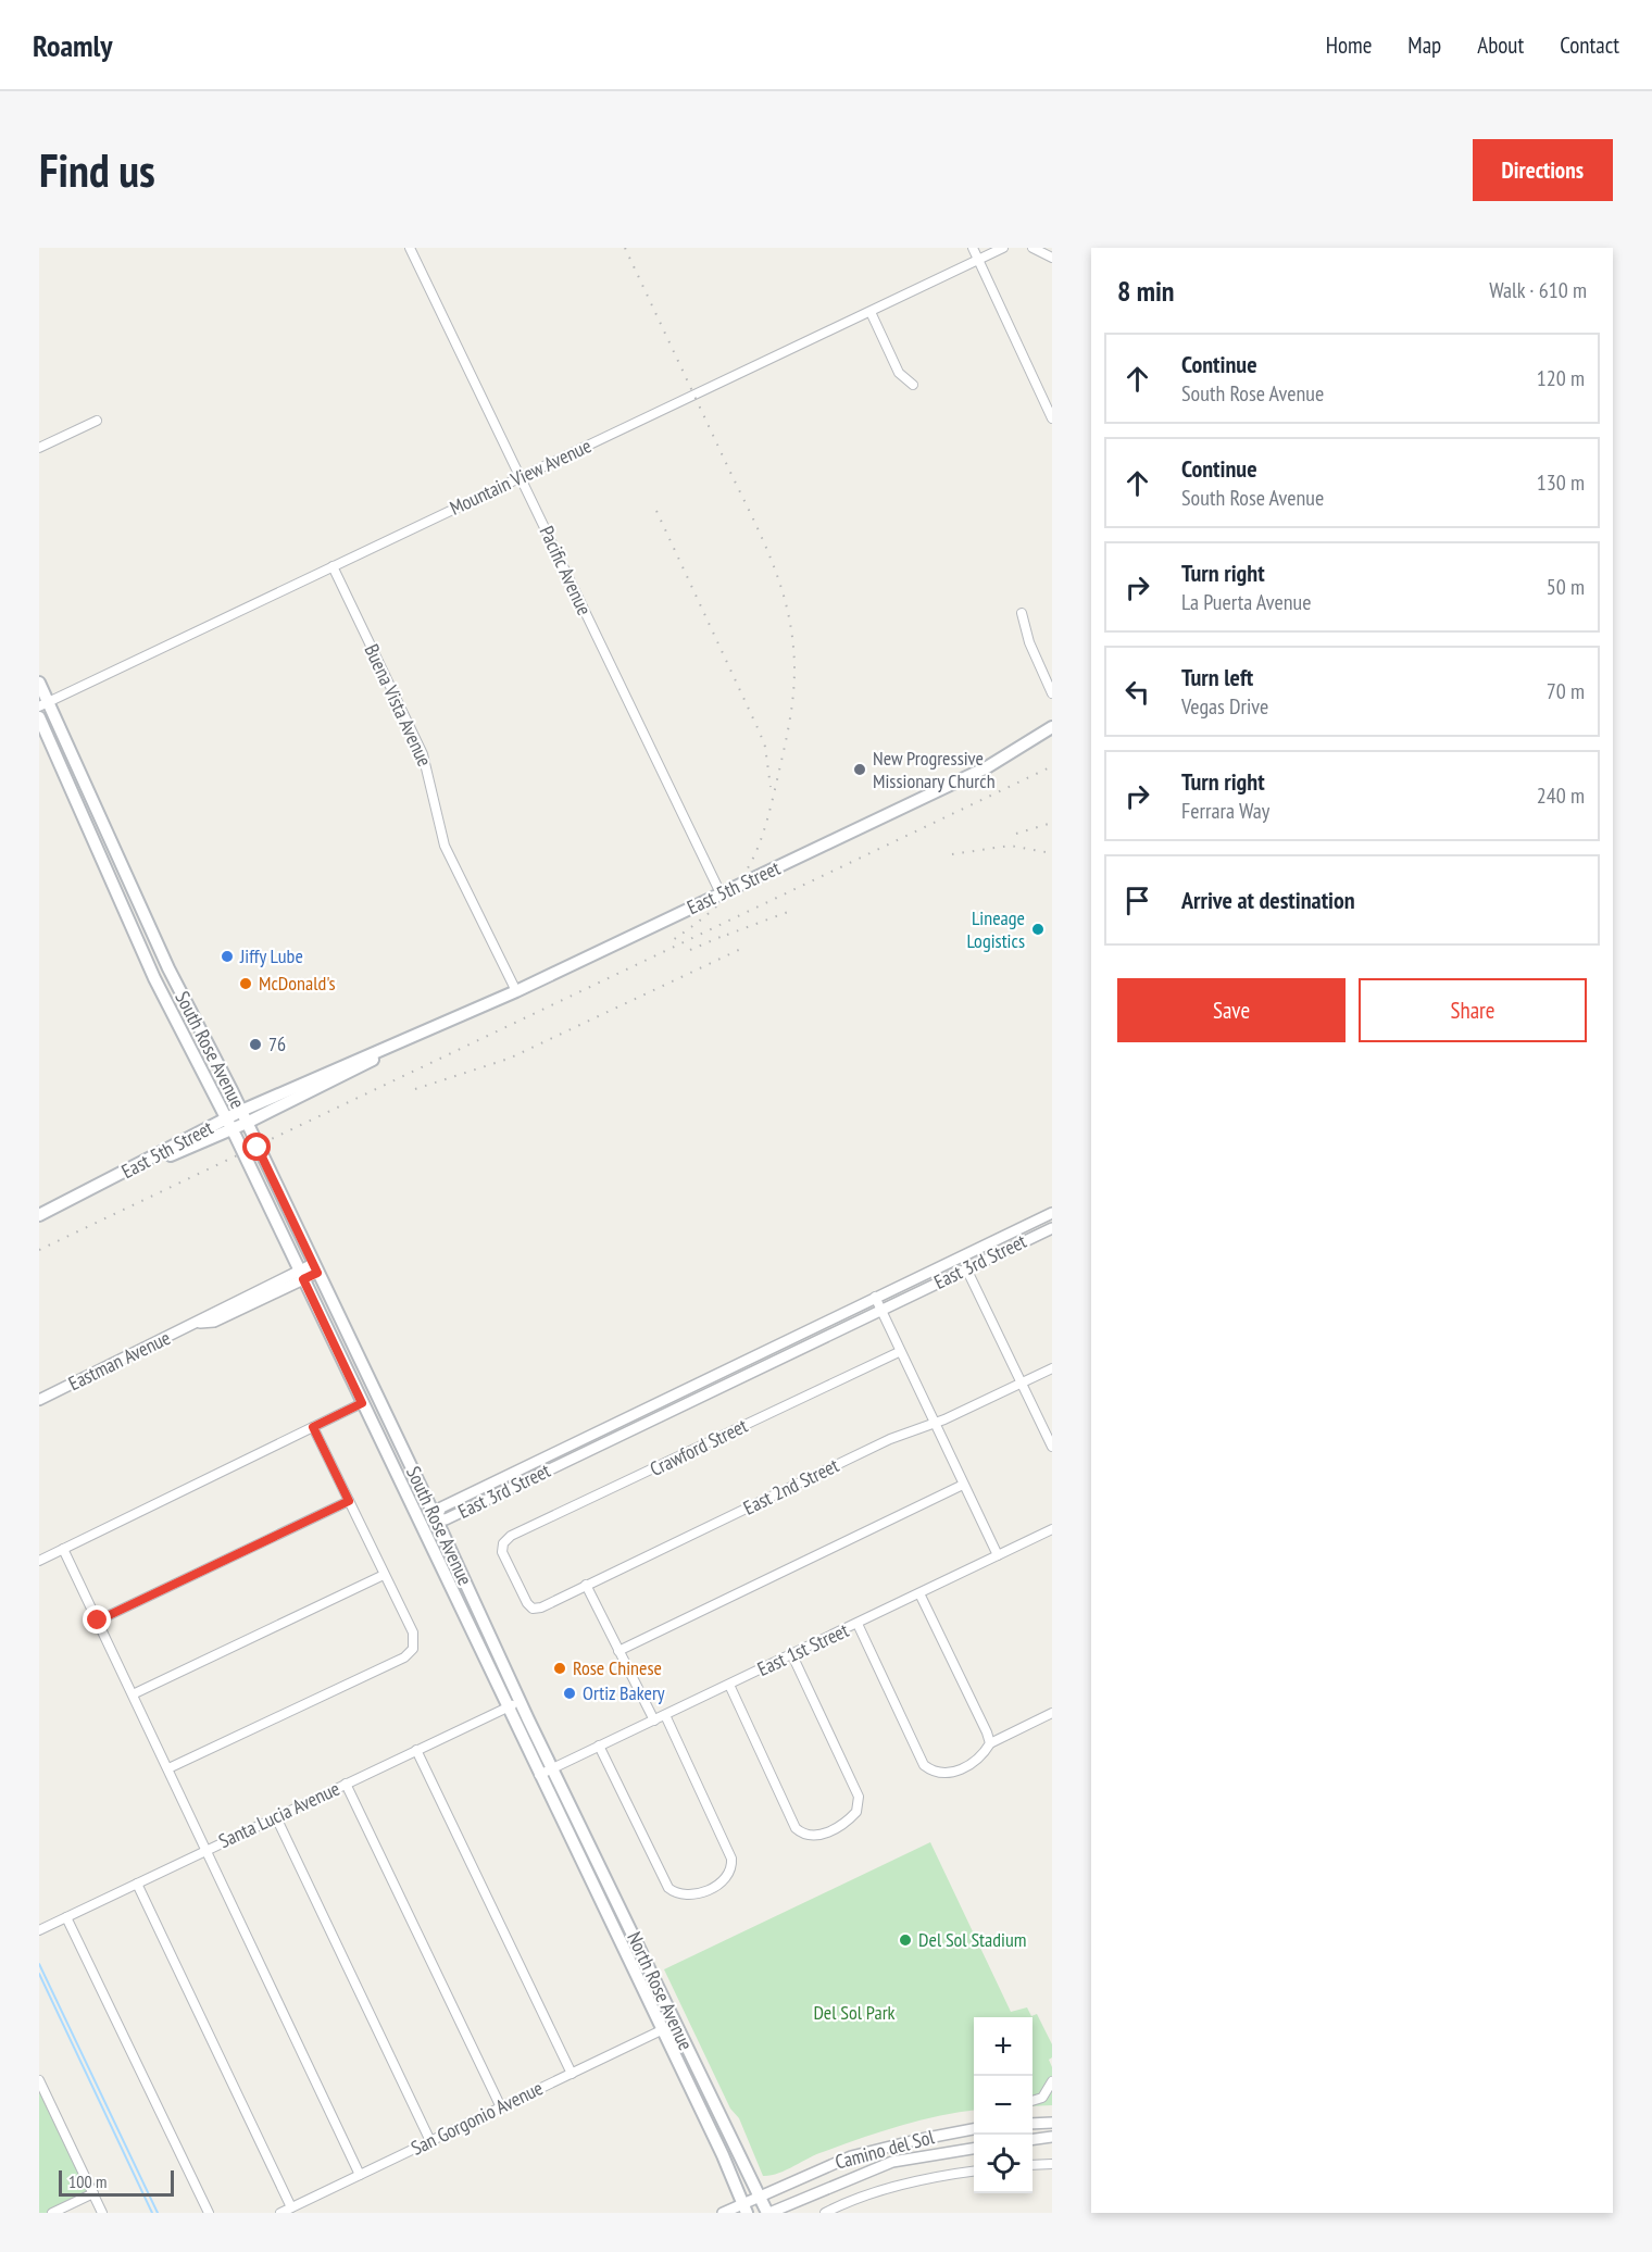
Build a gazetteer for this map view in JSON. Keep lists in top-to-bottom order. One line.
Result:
{"streets":{"main road":["East 5th Street","South Rose Avenue","North Rose Avenue"],"street":["Mountain View Avenue","Pacific Avenue","Buena Vista Avenue","East 3rd Street","Eastman Avenue","Crawford Street","East 2nd Street","East 1st Street","Santa Lucia Avenue","San Gorgonio Avenue","Camino del Sol"]},"crossings":[["Mountain View Avenue","Pacific Avenue"],["Mountain View Avenue","Buena Vista Avenue"],["Mountain View Avenue","South Rose Avenue"],["Pacific Avenue","East 5th Street"],["Buena Vista Avenue","East 5th Street"],["East 5th Street","South Rose Avenue"],["South Rose Avenue","East 3rd Street"],["South Rose Avenue","Eastman Avenue"],["South Rose Avenue","East 1st Street"],["South Rose Avenue","Santa Lucia Avenue"],["South Rose Avenue","North Rose Avenue"],["Crawford Street","East 2nd Street"],["East 1st Street","North Rose Avenue"],["North Rose Avenue","San Gorgonio Avenue"],["North Rose Avenue","Camino del Sol"]],"parks":["Del Sol Park"],"places":["New Progressive Missionary Church","Lineage Logistics","Jiffy Lube","McDonald's","76","Rose Chinese","Ortiz Bakery","Del Sol Stadium"],"scale_bar":"100 m","page":{"header":"Roamly","nav":["Home","Map","About","Contact"],"buttons":["Directions",["Save","Share"]],"title":"Find us","heading":["8 min","Walk · 610 m"],"list":[["Continue","South Rose Avenue","120 m"],["Continue","South Rose Avenue","130 m"],["Turn right","La Puerta Avenue","50 m"],["Turn left","Vegas Drive","70 m"],["Turn right","Ferrara Way","240 m"],"Arrive at destination"],"map_buttons":["+","−"],"scale":"100 m"}}
